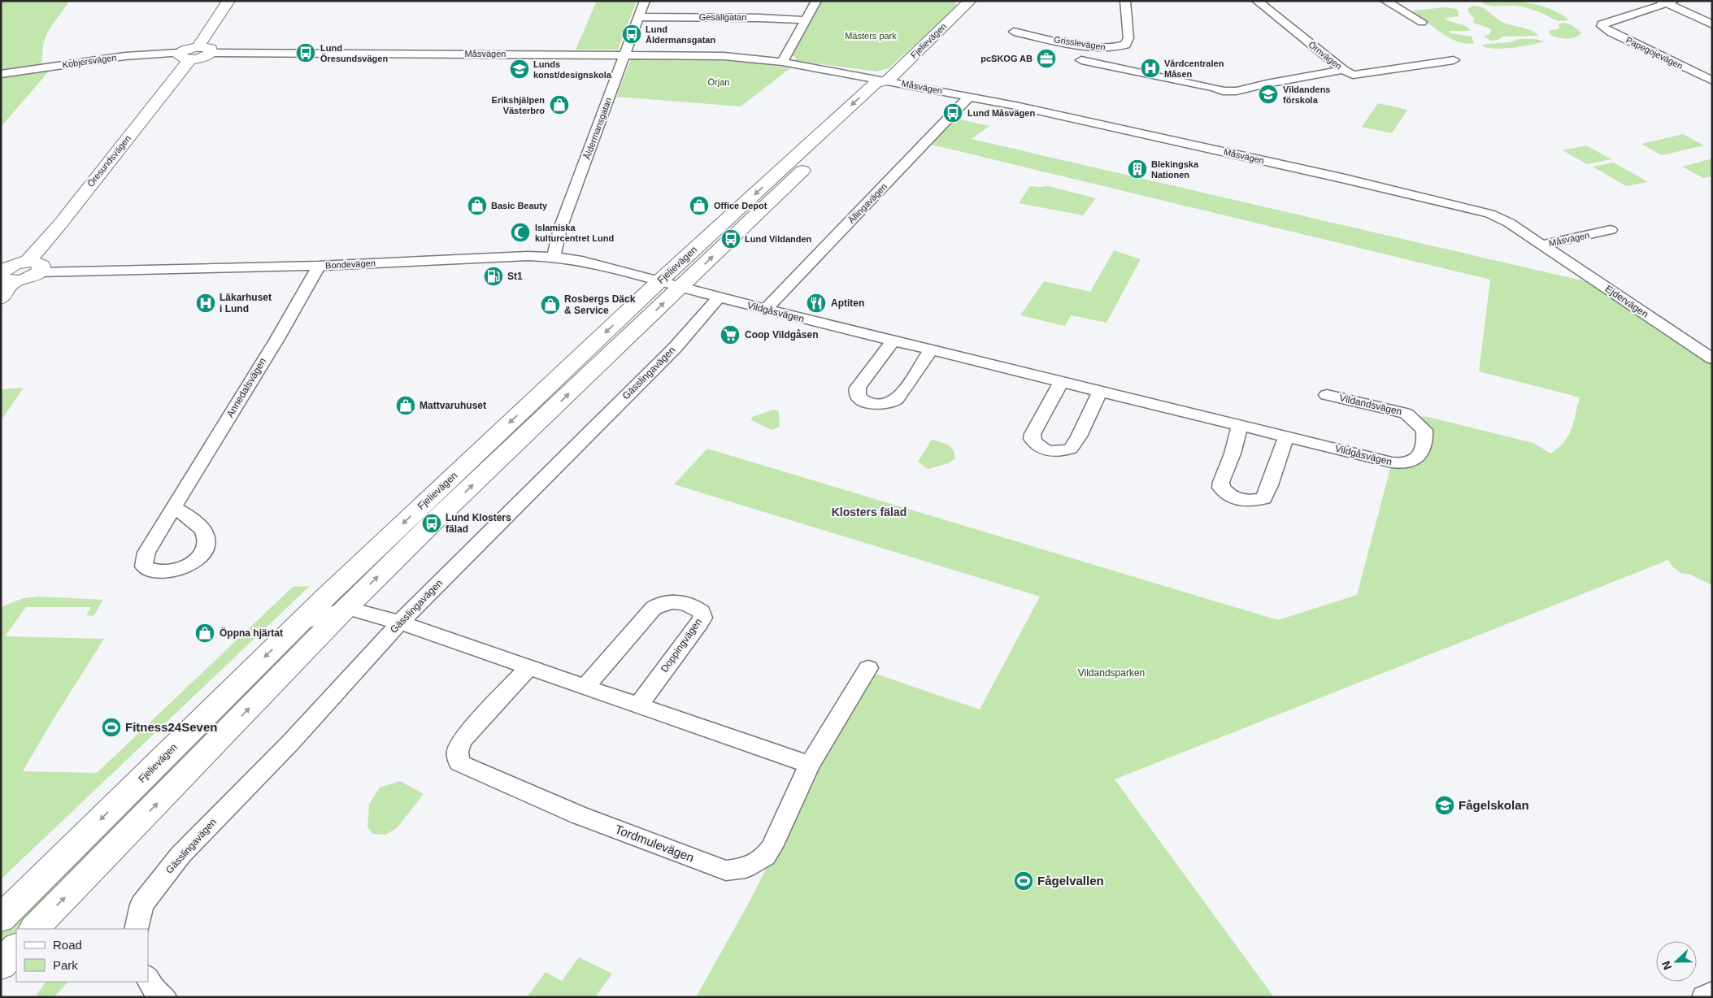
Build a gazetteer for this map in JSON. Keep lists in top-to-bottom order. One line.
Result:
{"streets":{"main road":["Fjelievägen","Öresundsvägen"],"street":["Gesällgatan","Grisslevägen","Papegojevägen","Måsvägen","Örnvägen","Kobjersvägen","Åldermansgatan","Ällingavägen","Bondevägen","Ejdervägen","Vildgåsvägen","Gässlingavägen","Annedalsvägen","Vildandsvägen","Doppingvägen","Tordmulevägen"]},"crossings":[["Gesällgatan","Åldermansgatan"],["Fjelievägen","Måsvägen"],["Fjelievägen","Bondevägen"],["Fjelievägen","Vildgåsvägen"],["Måsvägen","Åldermansgatan"],["Måsvägen","Ällingavägen"],["Måsvägen","Ejdervägen"],["Kobjersvägen","Öresundsvägen"],["Åldermansgatan","Bondevägen"],["Öresundsvägen","Bondevägen"],["Ällingavägen","Vildgåsvägen"],["Bondevägen","Vildgåsvägen"],["Bondevägen","Annedalsvägen"],["Vildgåsvägen","Gässlingavägen"],["Vildgåsvägen","Vildandsvägen"]],"districts":["Klosters fälad"],"parks":["Mästers park","Örjan","Vildandsparken"],"places":{"bus stop":["Lund Åldermansgatan","Lund Öresundsvägen","Lund Måsvägen","Lund Vildanden","Lund Klosters fälad"],"office":["pcSKOG AB"],"hospital":["Vårdcentralen Måsen","Läkarhuset i Lund"],"school or university":["Lunds konst/designskola","Vildandens förskola","Fågelskolan"],"shop":["Erikshjälpen Västerbro","Basic Beauty","Office Depot","Rosbergs Däck & Service","Mattvaruhuset","Öppna hjärtat"],"building":["Blekingska Nationen"],"mosque":["Islamiska kulturcentret Lund"],"fuel station":["St1"],"restaurant":["Aptiten"],"supermarket":["Coop Vildgåsen"],"sports":["Fitness24Seven","Fågelvallen"]},"legend":["Road","Park"],"north":"left"}
